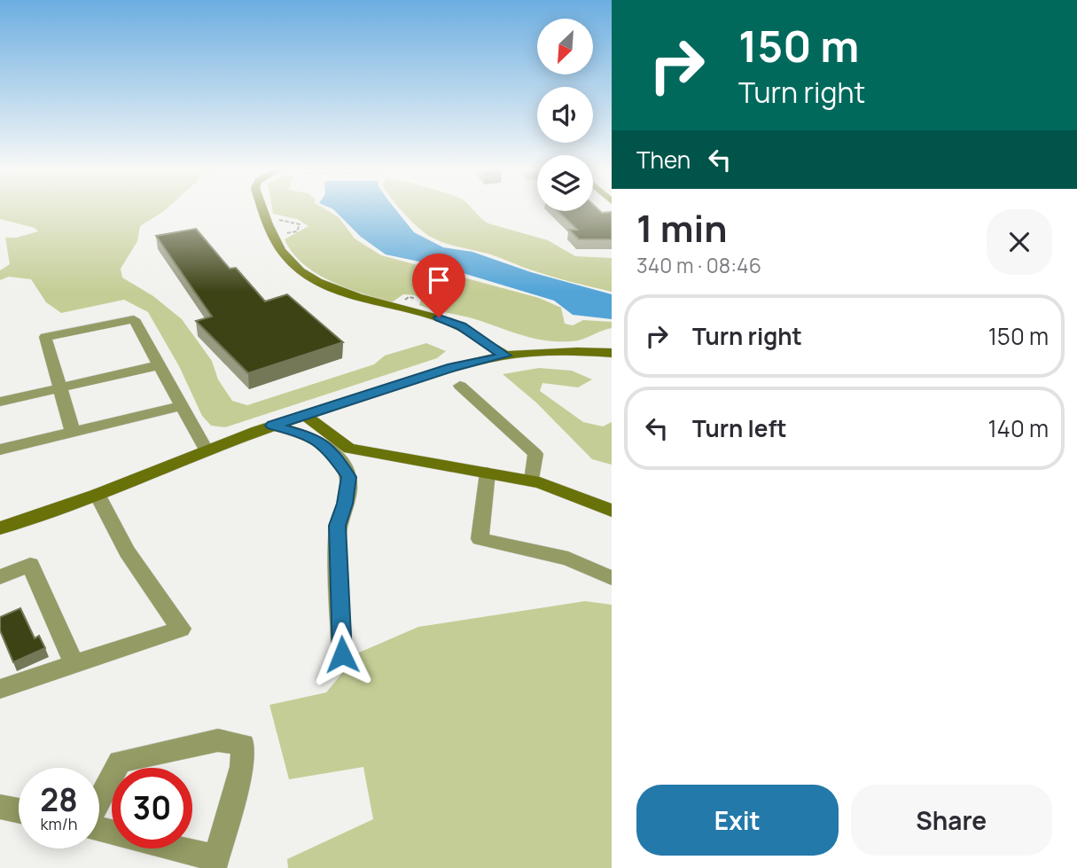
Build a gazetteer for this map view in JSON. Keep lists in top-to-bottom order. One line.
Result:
{"north":"bottom left","page":{"turn":["150 m","Turn right"],"then":"Then","heading":["1 min","340 m · 08:46"],"list":[{"name":"Turn right","value":"150 m"},{"name":"Turn left","value":"140 m"}],"speed":"28 km/h","limit":"30","buttons":["Exit","Share"]}}
